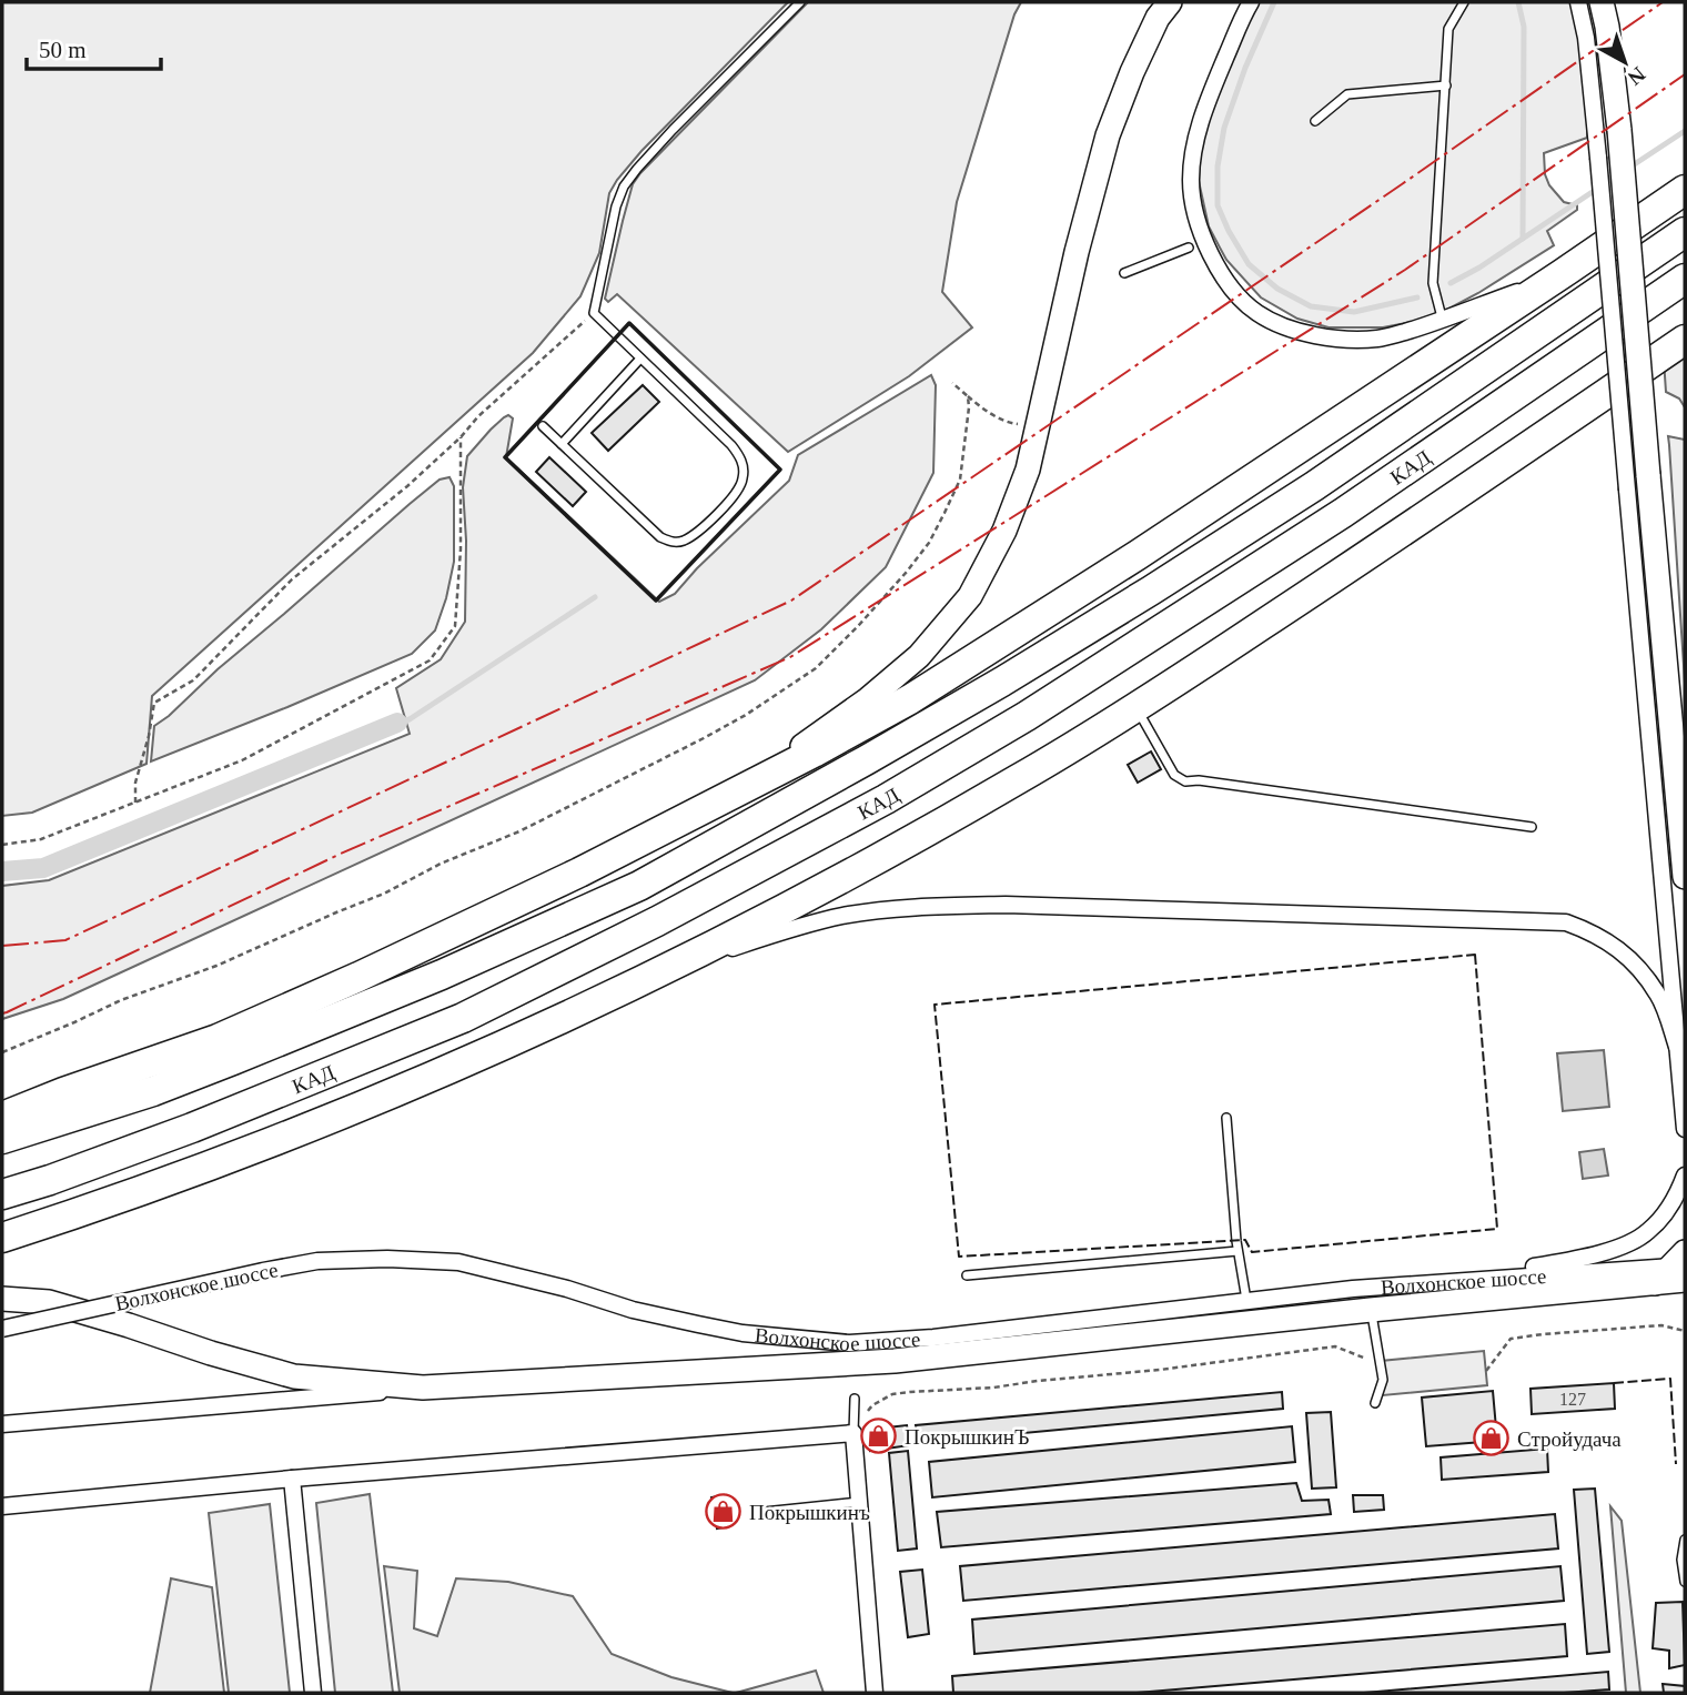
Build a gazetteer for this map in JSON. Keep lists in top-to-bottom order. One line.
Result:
{"streets":{"highway":["КАД"],"main road":["Волхонское шоссе"]},"places":{"shop":["ПокрышкинЪ","Стройудача","Покрышкинъ"]},"house_numbers":["127"],"scale_bar":"50 m","north":"bottom right"}
